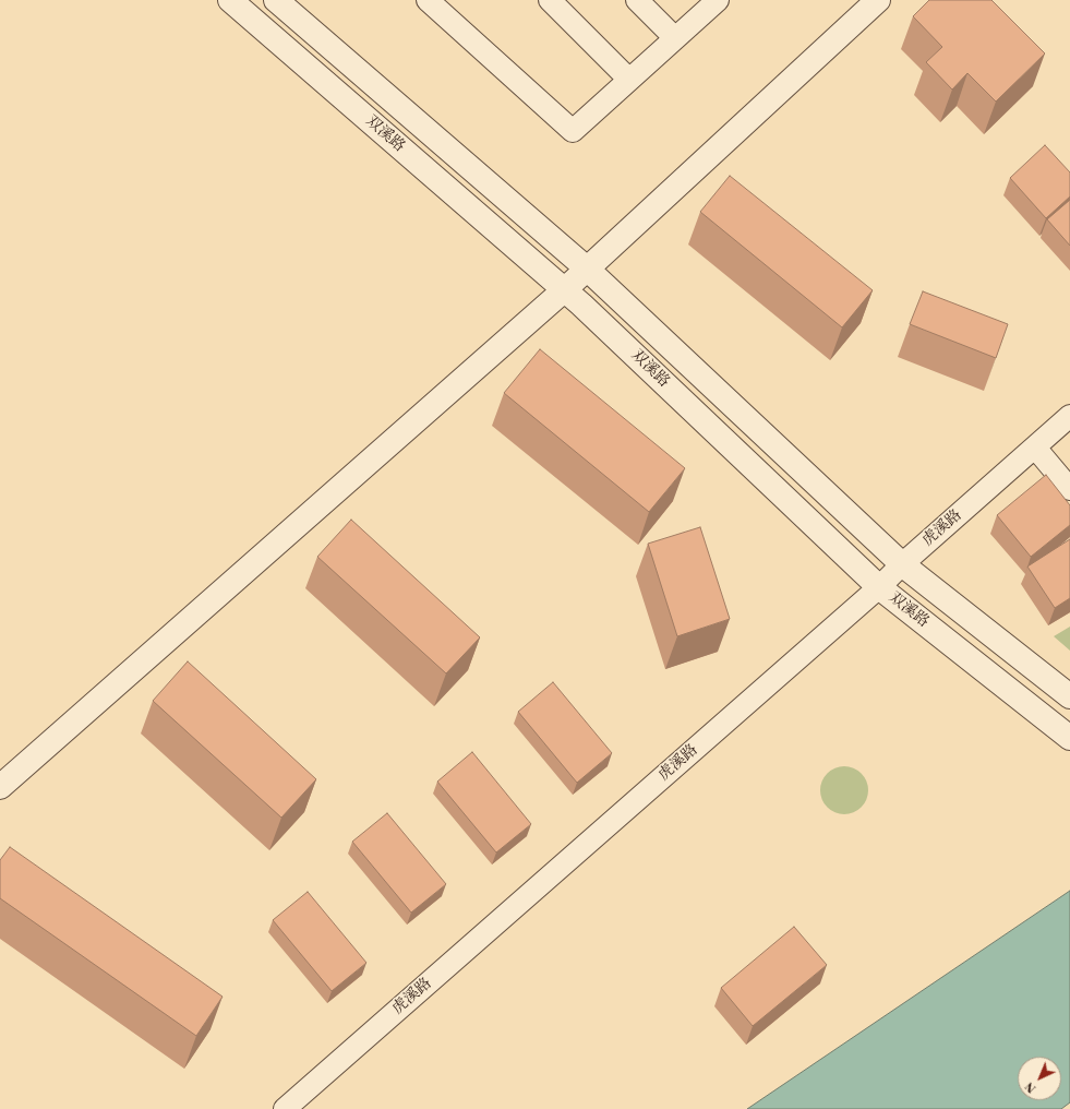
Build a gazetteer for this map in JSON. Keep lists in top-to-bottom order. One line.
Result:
{"streets":{"street":["双溪路","虎溪路"]},"crossings":[["双溪路","虎溪路"]],"north":"bottom left"}
